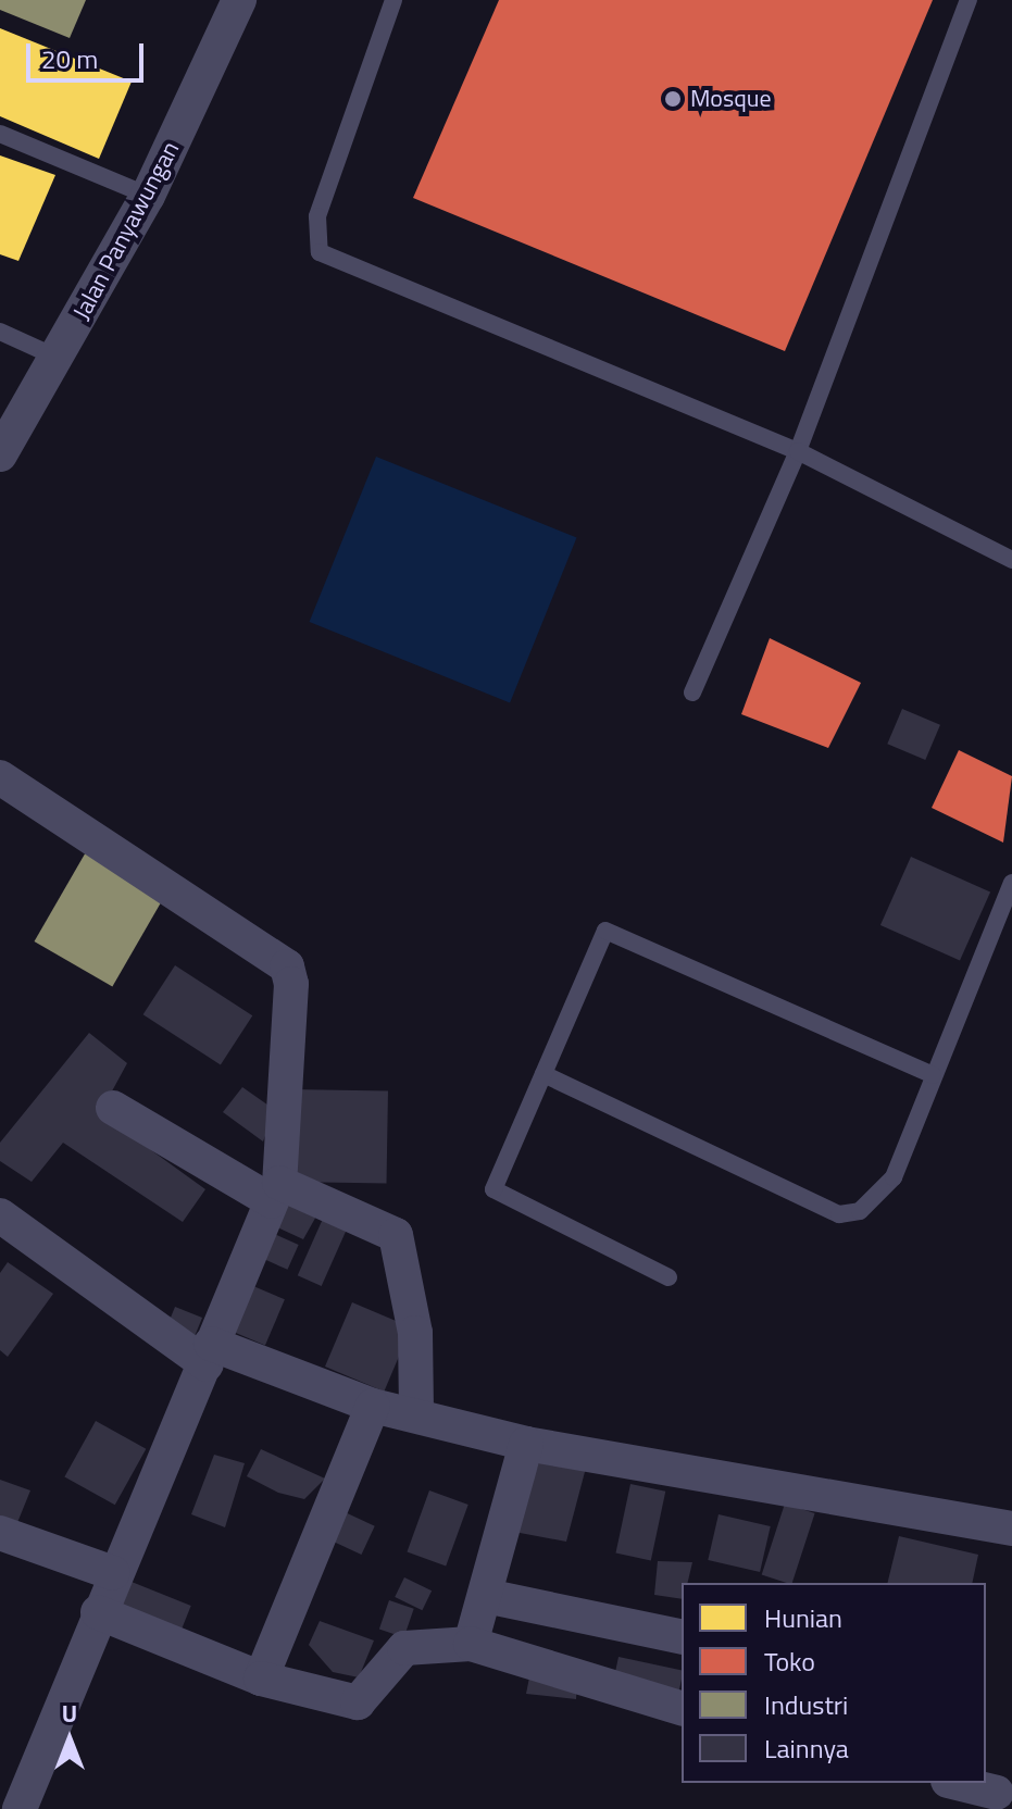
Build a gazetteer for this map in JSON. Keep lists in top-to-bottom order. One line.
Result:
{"streets":{"street":["Jalan Panyawungan"]},"places":["Mosque"],"legend":["Hunian","Toko","Industri","Lainnya"],"scale_bar":"20 m","north":"top"}
